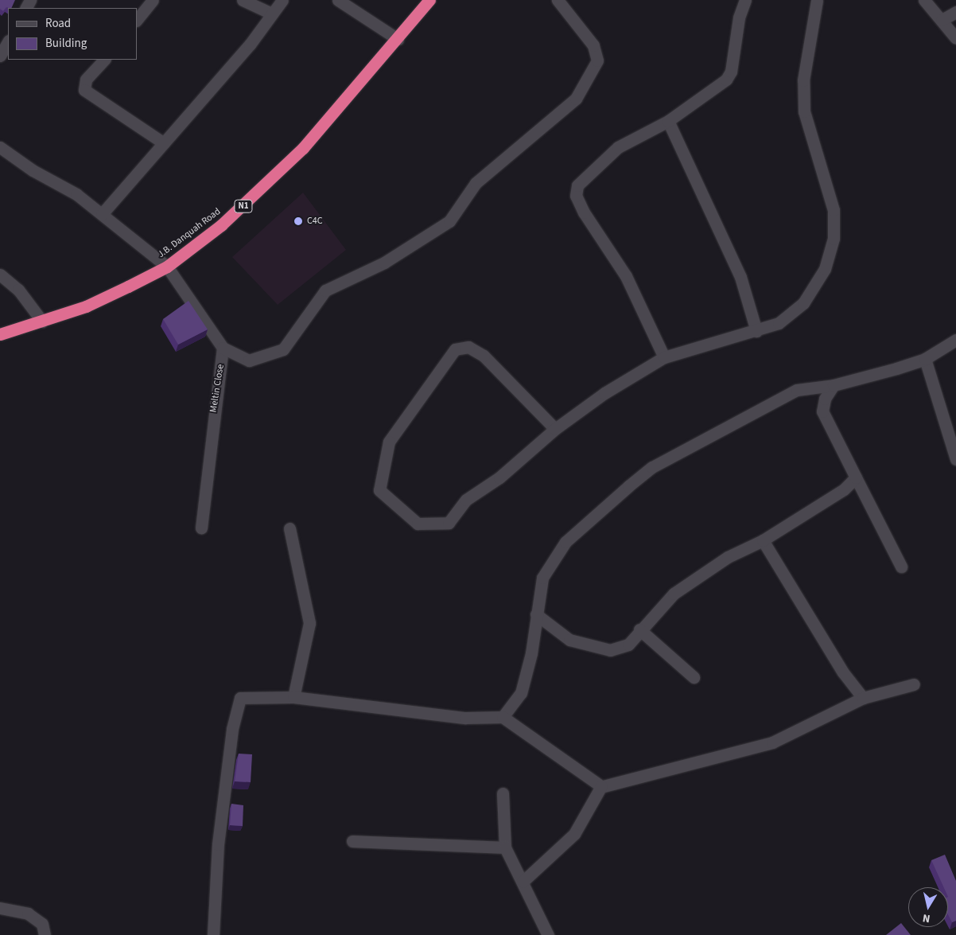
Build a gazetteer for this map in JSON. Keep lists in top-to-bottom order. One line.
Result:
{"streets":{"highway":["N1","J.B. Danquah Road"],"street":["Meltin Close"]},"places":["C4C"],"legend":["Road","Building"],"north":"bottom"}
